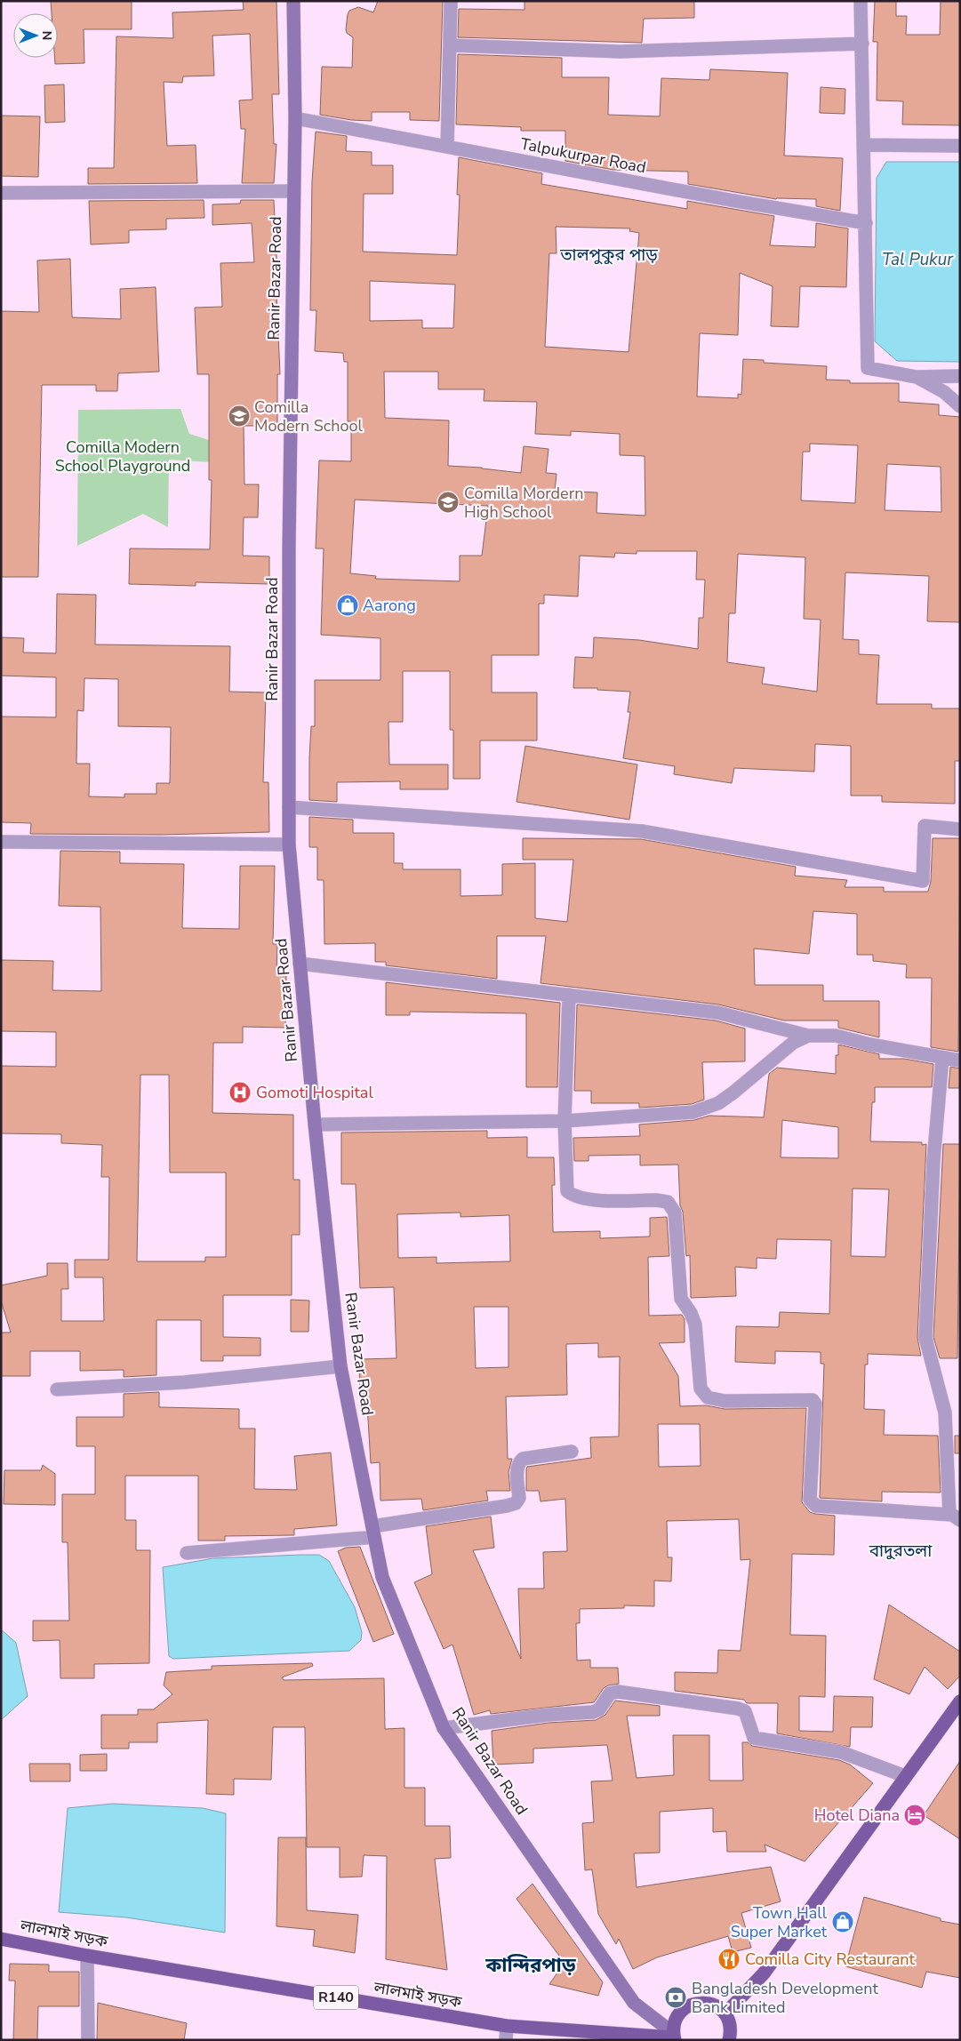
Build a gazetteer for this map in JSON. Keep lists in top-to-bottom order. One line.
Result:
{"streets":{"main road":["Ranir Bazar Road","লালমাই সড়ক","R140"],"street":["Talpukurpar Road"]},"crossings":[["Talpukurpar Road","Ranir Bazar Road"],["Ranir Bazar Road","লালমাই সড়ক"]],"districts":["তালপুকুর পাড়","বাদুরতলা","কান্দিরপাড়"],"water":["Tal Pukur"],"parks":["Comilla Modern School Playground"],"places":{"school or university":["Comilla Modern School","Comilla Mordern High School"],"shop":["Aarong","Town Hall Super Market"],"hospital":["Gomoti Hospital"],"hotel":["Hotel Diana"],"restaurant":["Comilla City Restaurant"],"bank":["Bangladesh Development Bank Limited"]},"north":"right"}
